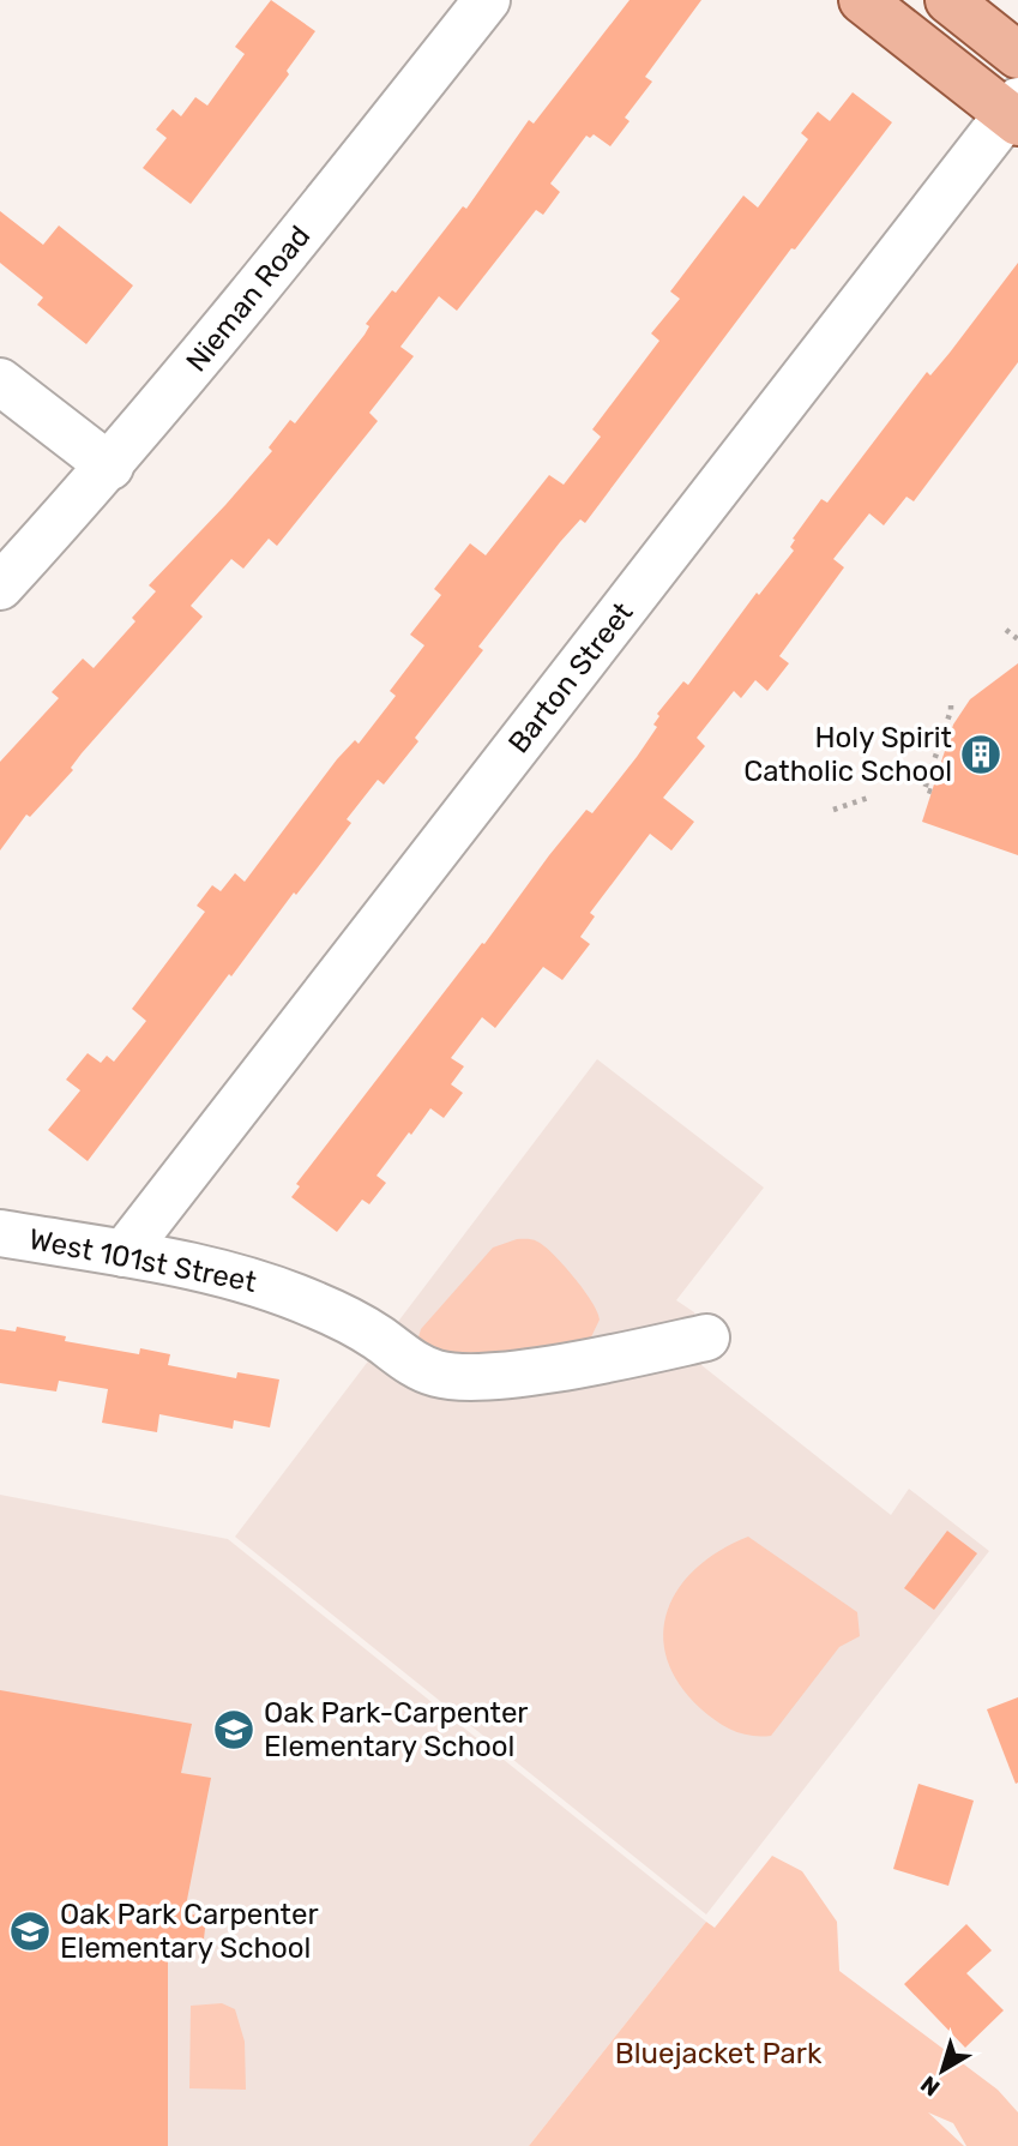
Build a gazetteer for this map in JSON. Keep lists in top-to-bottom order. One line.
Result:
{"streets":{"street":["Nieman Road","Barton Street","West 101st Street"]},"crossings":[["Barton Street","West 101st Street"]],"parks":["Bluejacket Park"],"places":{"building":["Holy Spirit Catholic School"],"school or university":["Oak Park-Carpenter Elementary School","Oak Park Carpenter Elementary School"]},"north":"bottom left"}
